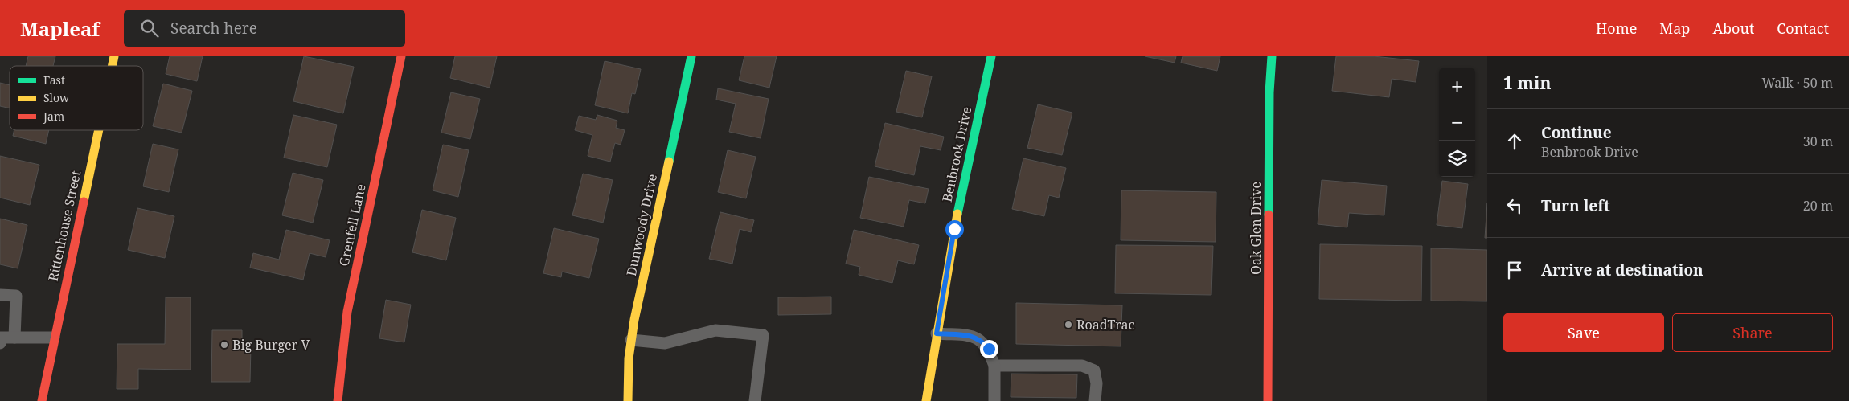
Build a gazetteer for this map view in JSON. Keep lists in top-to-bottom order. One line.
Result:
{"streets":{"street":["Benbrook Drive","Grenfell Lane","Dunwoody Drive","Rittenhouse Street","Oak Glen Drive"]},"places":["RoadTrac","Big Burger V"],"legend":["Fast","Slow","Jam"],"page":{"header":"Mapleaf","search":"Search here","nav":["Home","Map","About","Contact"],"heading":["1 min","Walk · 50 m"],"map_buttons":["+","−"],"list":[["Continue","Benbrook Drive","30 m"],["Turn left","20 m"],"Arrive at destination"],"buttons":["Save","Share"]}}
